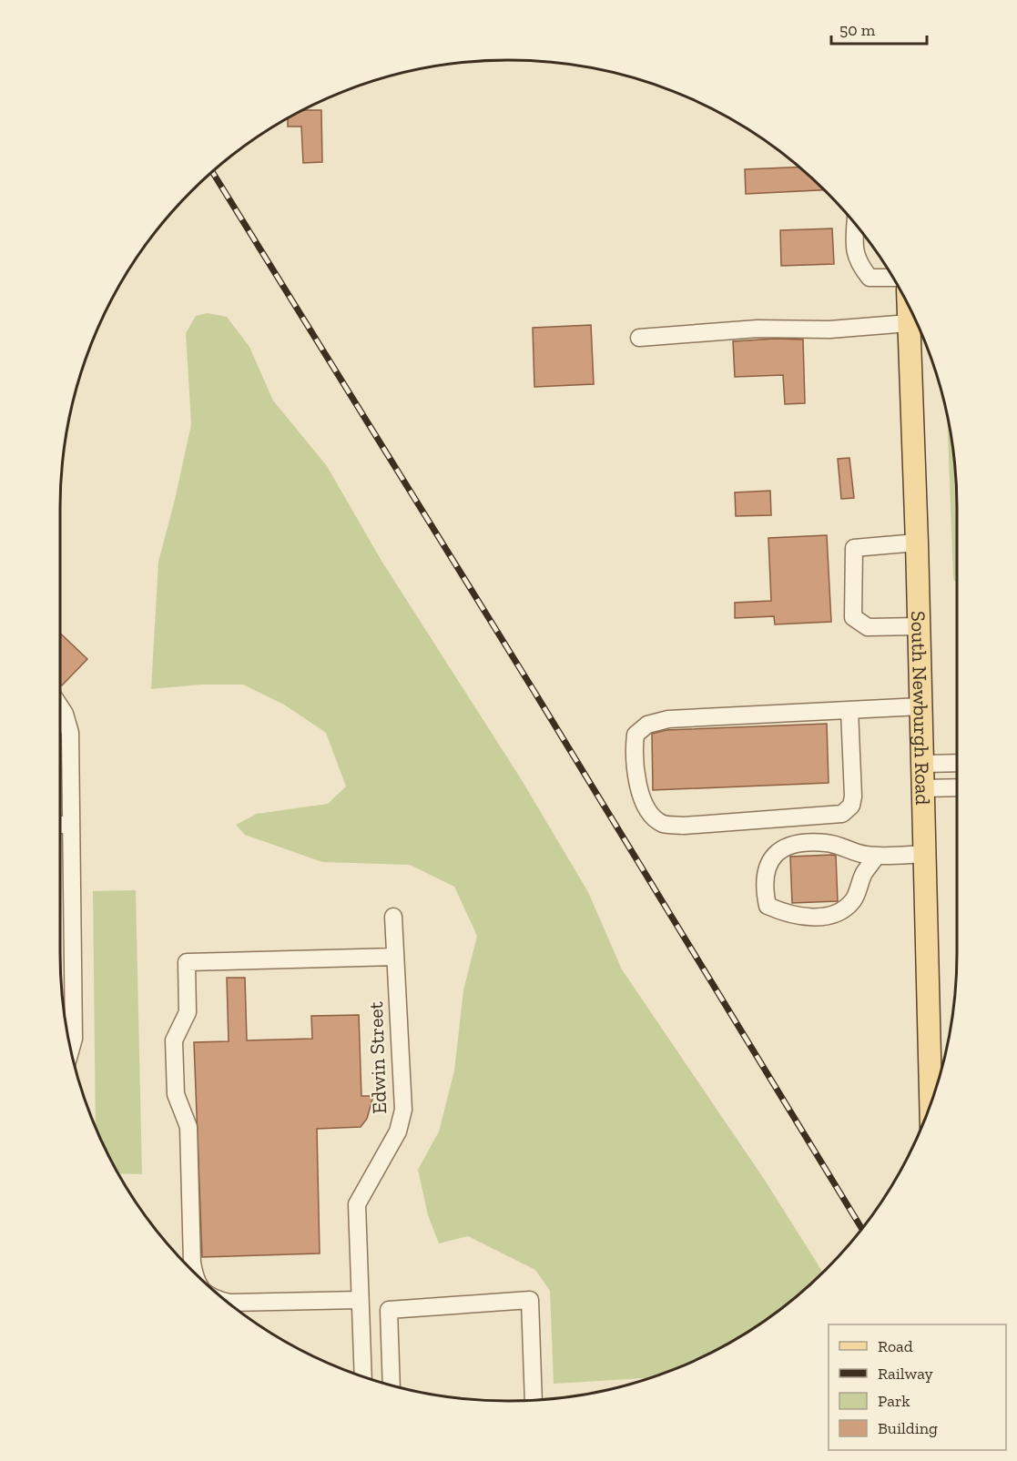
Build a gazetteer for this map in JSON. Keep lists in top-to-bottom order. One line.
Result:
{"streets":{"main road":["South Newburgh Road"],"street":["Edwin Street"]},"legend":["Road","Railway","Park","Building"],"scale_bar":"50 m"}
